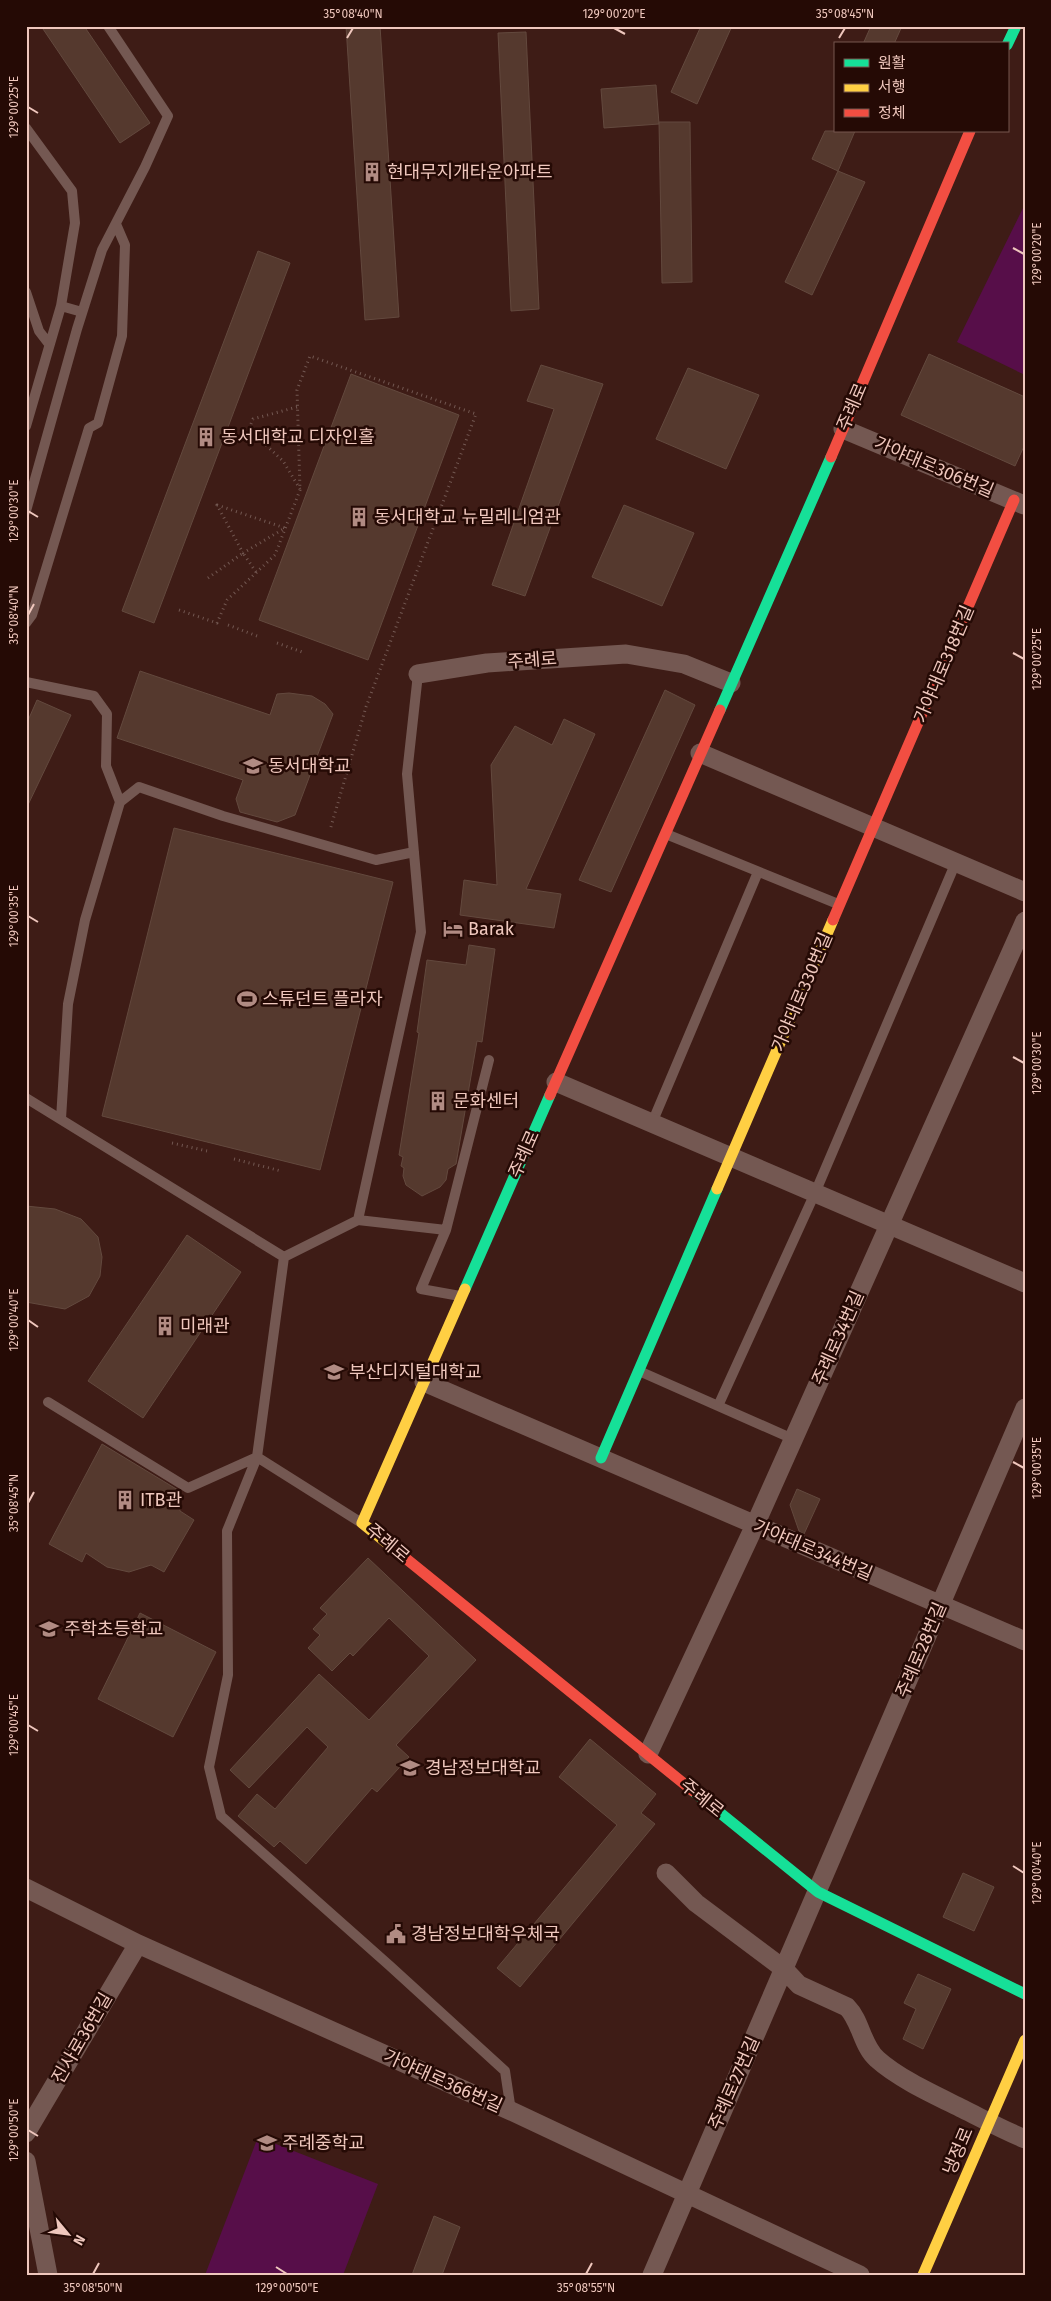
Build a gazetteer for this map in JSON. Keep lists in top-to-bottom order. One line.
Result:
{"streets":{"street":["주례로","가야대로306번길","가야대로318번길","가야대로330번길","주례로34번길","가야대로344번길","주례로28번길","진사로36번길","가야대로366번길","주례로27번길","냉정로"]},"crossings":[["주례로","가야대로306번길"],["주례로","주례로34번길"],["주례로","가야대로344번길"],["주례로","주례로28번길"],["주례로","주례로27번길"],["가야대로306번길","가야대로318번길"],["가야대로318번길","가야대로330번길"],["주례로34번길","가야대로344번길"],["가야대로344번길","주례로28번길"],["주례로28번길","주례로27번길"],["진사로36번길","가야대로366번길"],["가야대로366번길","주례로27번길"]],"places":{"building":["현대무지개타운아파트","동서대학교 디자인홀","동서대학교 뉴밀레니엄관","문화센터","미래관","ITB관"],"school or university":["동서대학교","부산디지털대학교","주학초등학교","경남정보대학교","주례중학교"],"hotel":["Barak"],"sports":["스튜던트 플라자"],"public building":["경남정보대학우체국"]},"legend":["원활","서행","정체"],"north":"bottom right","coordinates":["35°08'40\"N","129°00'20\"E","35°08'45\"N","129°00'25\"E","129°00'30\"E","129°00'35\"E","129°00'40\"E","129°00'45\"E","129°00'50\"E","35°08'50\"N","35°08'55\"N"]}
